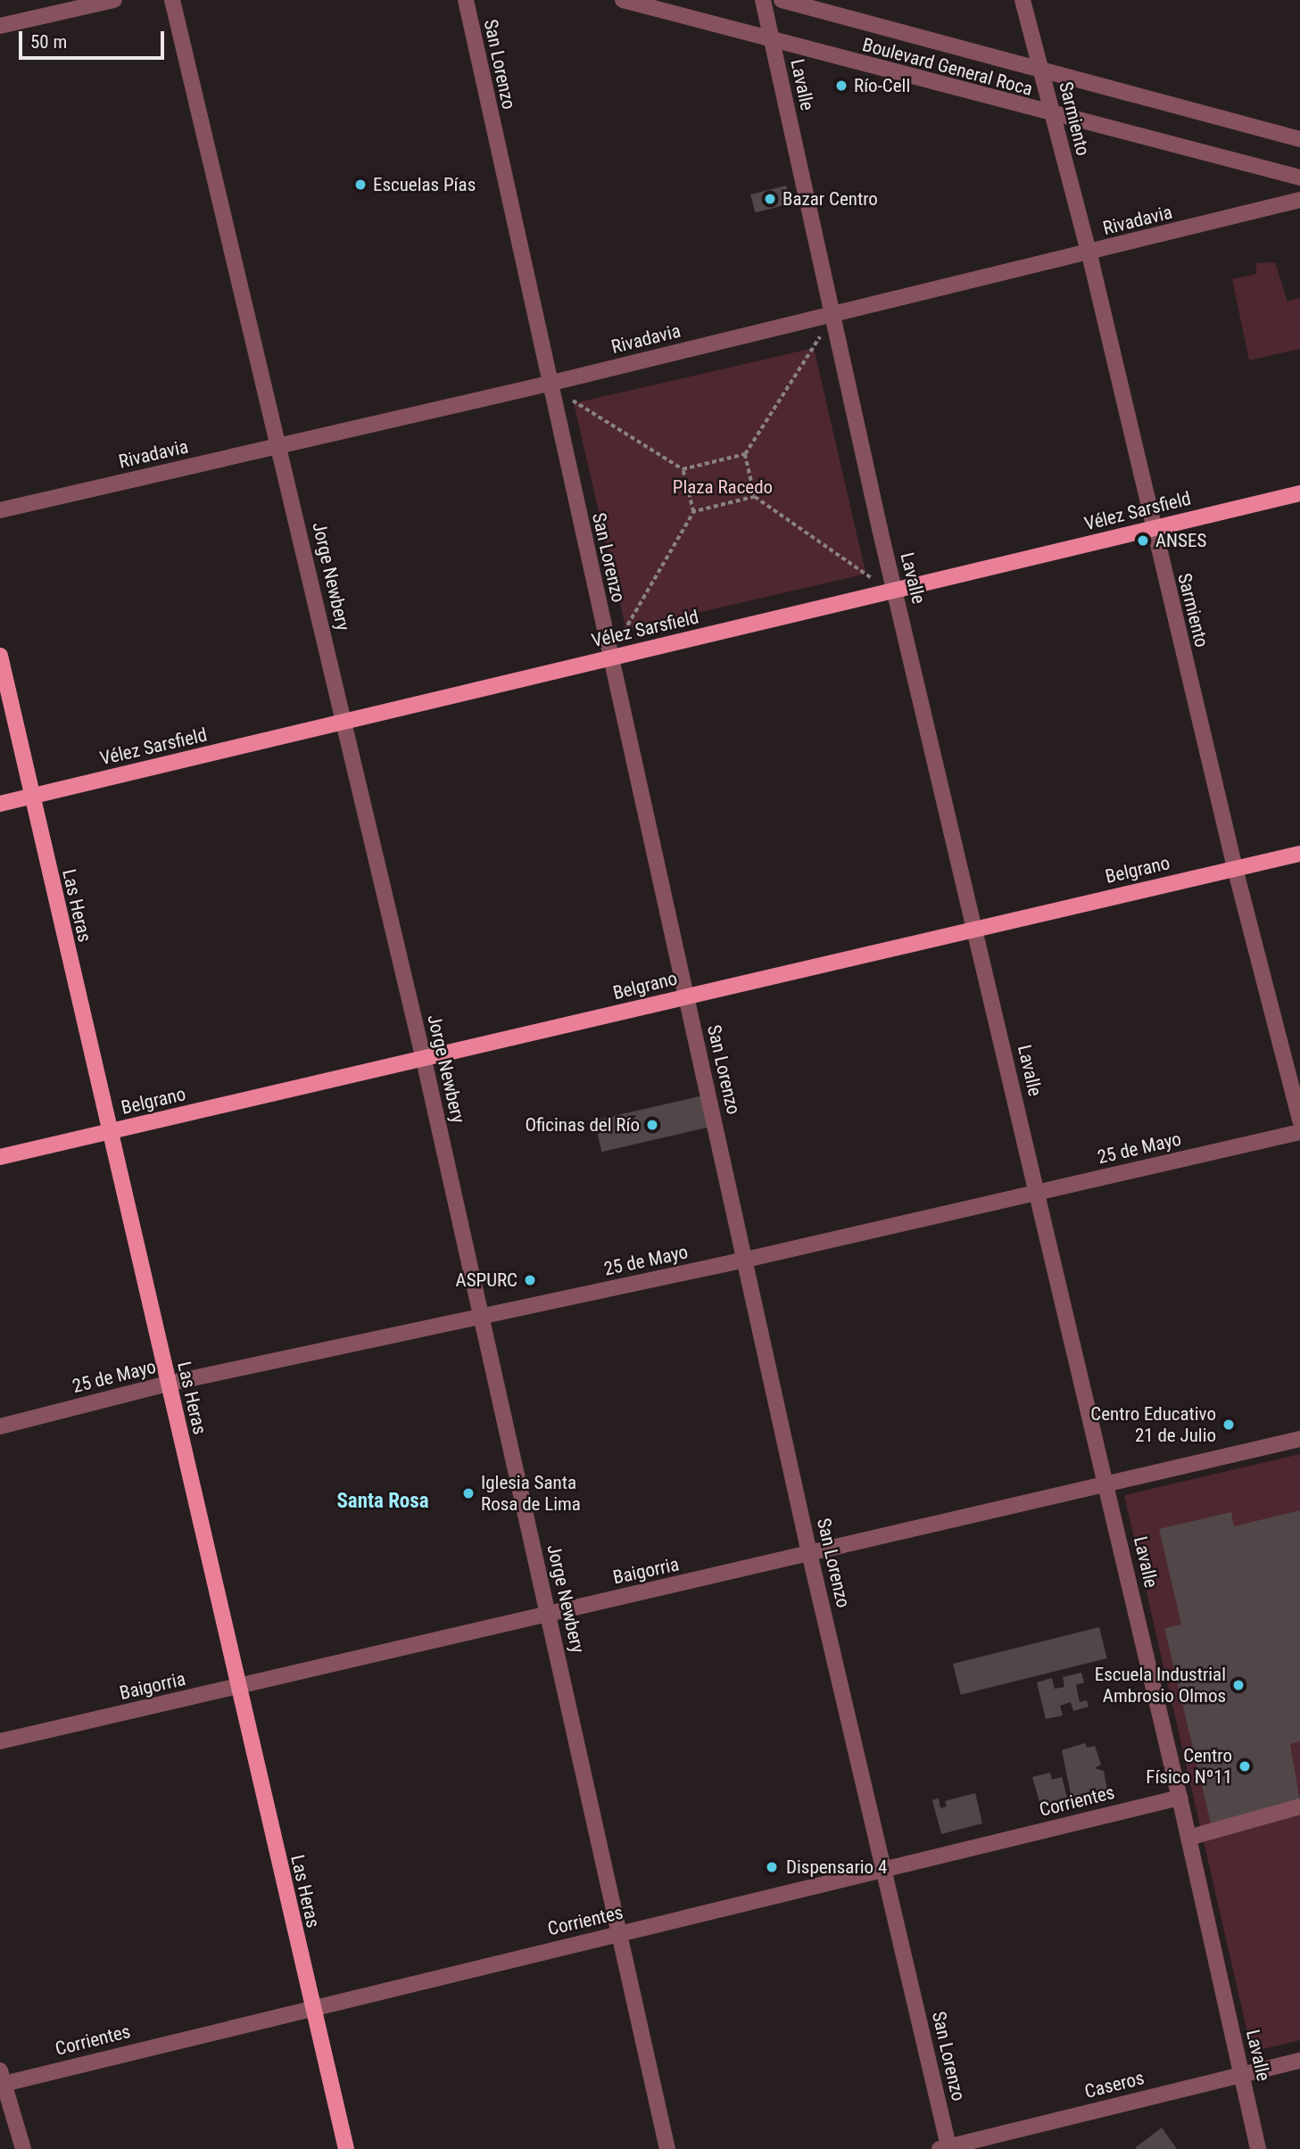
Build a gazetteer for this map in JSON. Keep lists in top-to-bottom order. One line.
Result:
{"streets":{"main road":["Vélez Sarsfield","Belgrano","Las Heras"],"street":["San Lorenzo","Boulevard General Roca","Lavalle","Sarmiento","Rivadavia","Jorge Newbery","25 de Mayo","Baigorria","Corrientes","Caseros"]},"crossings":[["San Lorenzo","Rivadavia"],["San Lorenzo","Vélez Sarsfield"],["San Lorenzo","Belgrano"],["San Lorenzo","25 de Mayo"],["San Lorenzo","Baigorria"],["San Lorenzo","Corrientes"],["San Lorenzo","Caseros"],["Boulevard General Roca","Lavalle"],["Boulevard General Roca","Sarmiento"],["Lavalle","Rivadavia"],["Lavalle","Vélez Sarsfield"],["Lavalle","Belgrano"],["Lavalle","25 de Mayo"],["Lavalle","Baigorria"],["Lavalle","Corrientes"],["Lavalle","Caseros"],["Sarmiento","Rivadavia"],["Sarmiento","Vélez Sarsfield"],["Sarmiento","Belgrano"],["Rivadavia","Jorge Newbery"],["Vélez Sarsfield","Jorge Newbery"],["Vélez Sarsfield","Las Heras"],["Jorge Newbery","Belgrano"],["Jorge Newbery","25 de Mayo"],["Jorge Newbery","Baigorria"],["Jorge Newbery","Corrientes"],["Belgrano","Las Heras"],["Las Heras","25 de Mayo"],["Las Heras","Baigorria"],["Las Heras","Corrientes"]],"districts":["Santa Rosa"],"parks":["Plaza Racedo"],"places":["Río-Cell","Escuelas Pías","Bazar Centro","ANSES","Oficinas del Río","ASPURC","Centro Educativo 21 de Julio","Iglesia Santa Rosa de Lima","Escuela Industrial Ambrosio Olmos","Centro Físico Nº11","Dispensario 4"],"scale_bar":"50 m"}
